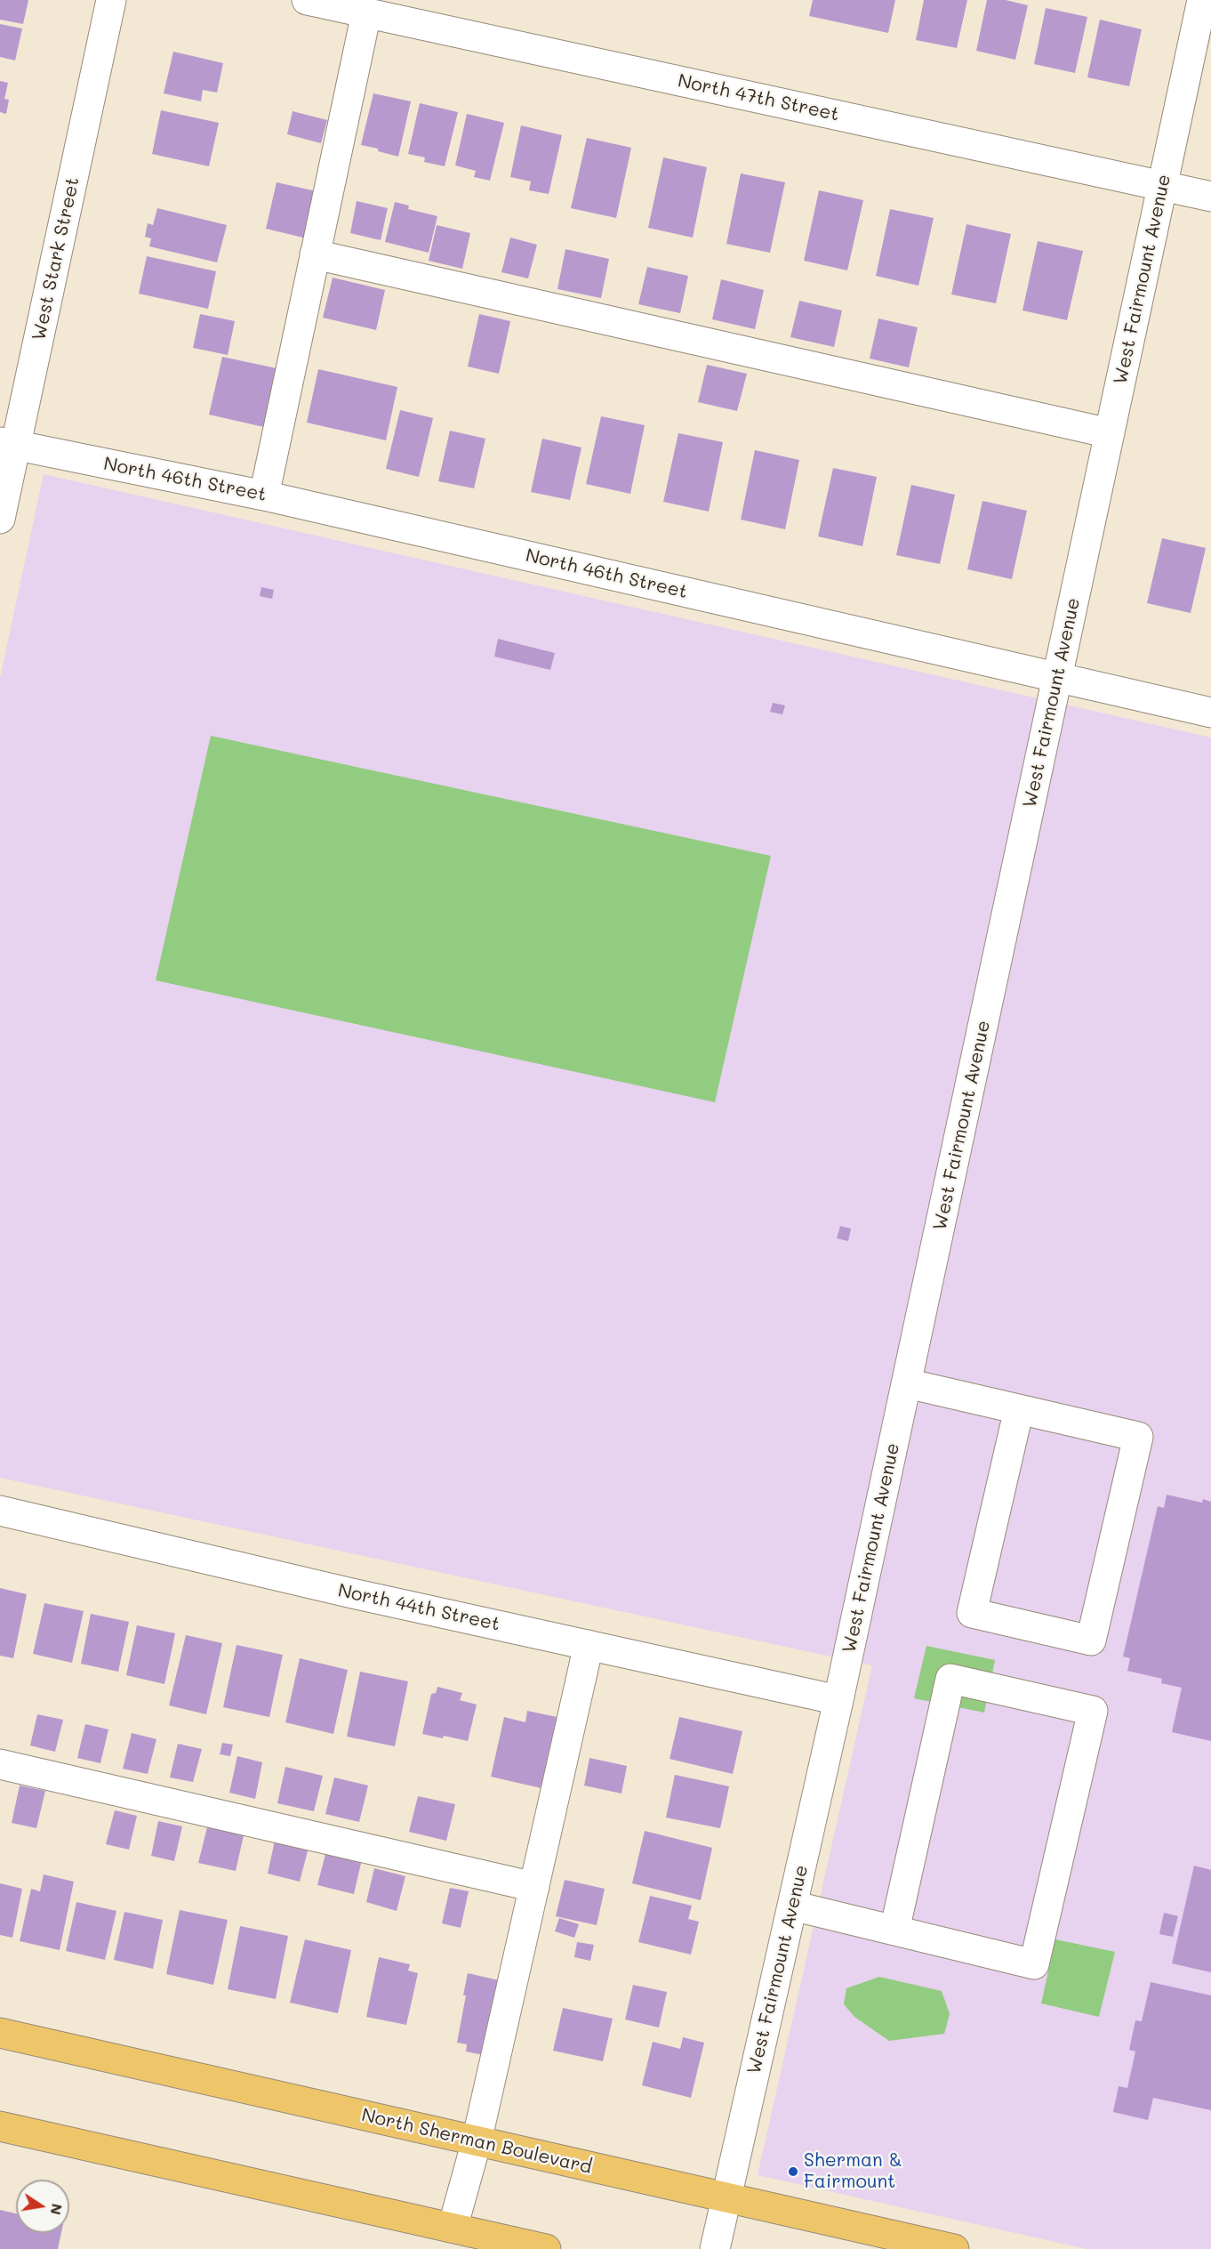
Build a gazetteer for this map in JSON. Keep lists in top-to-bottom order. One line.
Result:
{"streets":{"main road":["North Sherman Boulevard"],"street":["North 47th Street","West Stark Street","West Fairmount Avenue","North 46th Street","North 44th Street"]},"crossings":[["North 47th Street","West Fairmount Avenue"],["West Stark Street","North 46th Street"],["West Fairmount Avenue","North 46th Street"],["West Fairmount Avenue","North 44th Street"],["West Fairmount Avenue","North Sherman Boulevard"]],"places":["Sherman & Fairmount"],"north":"right"}
